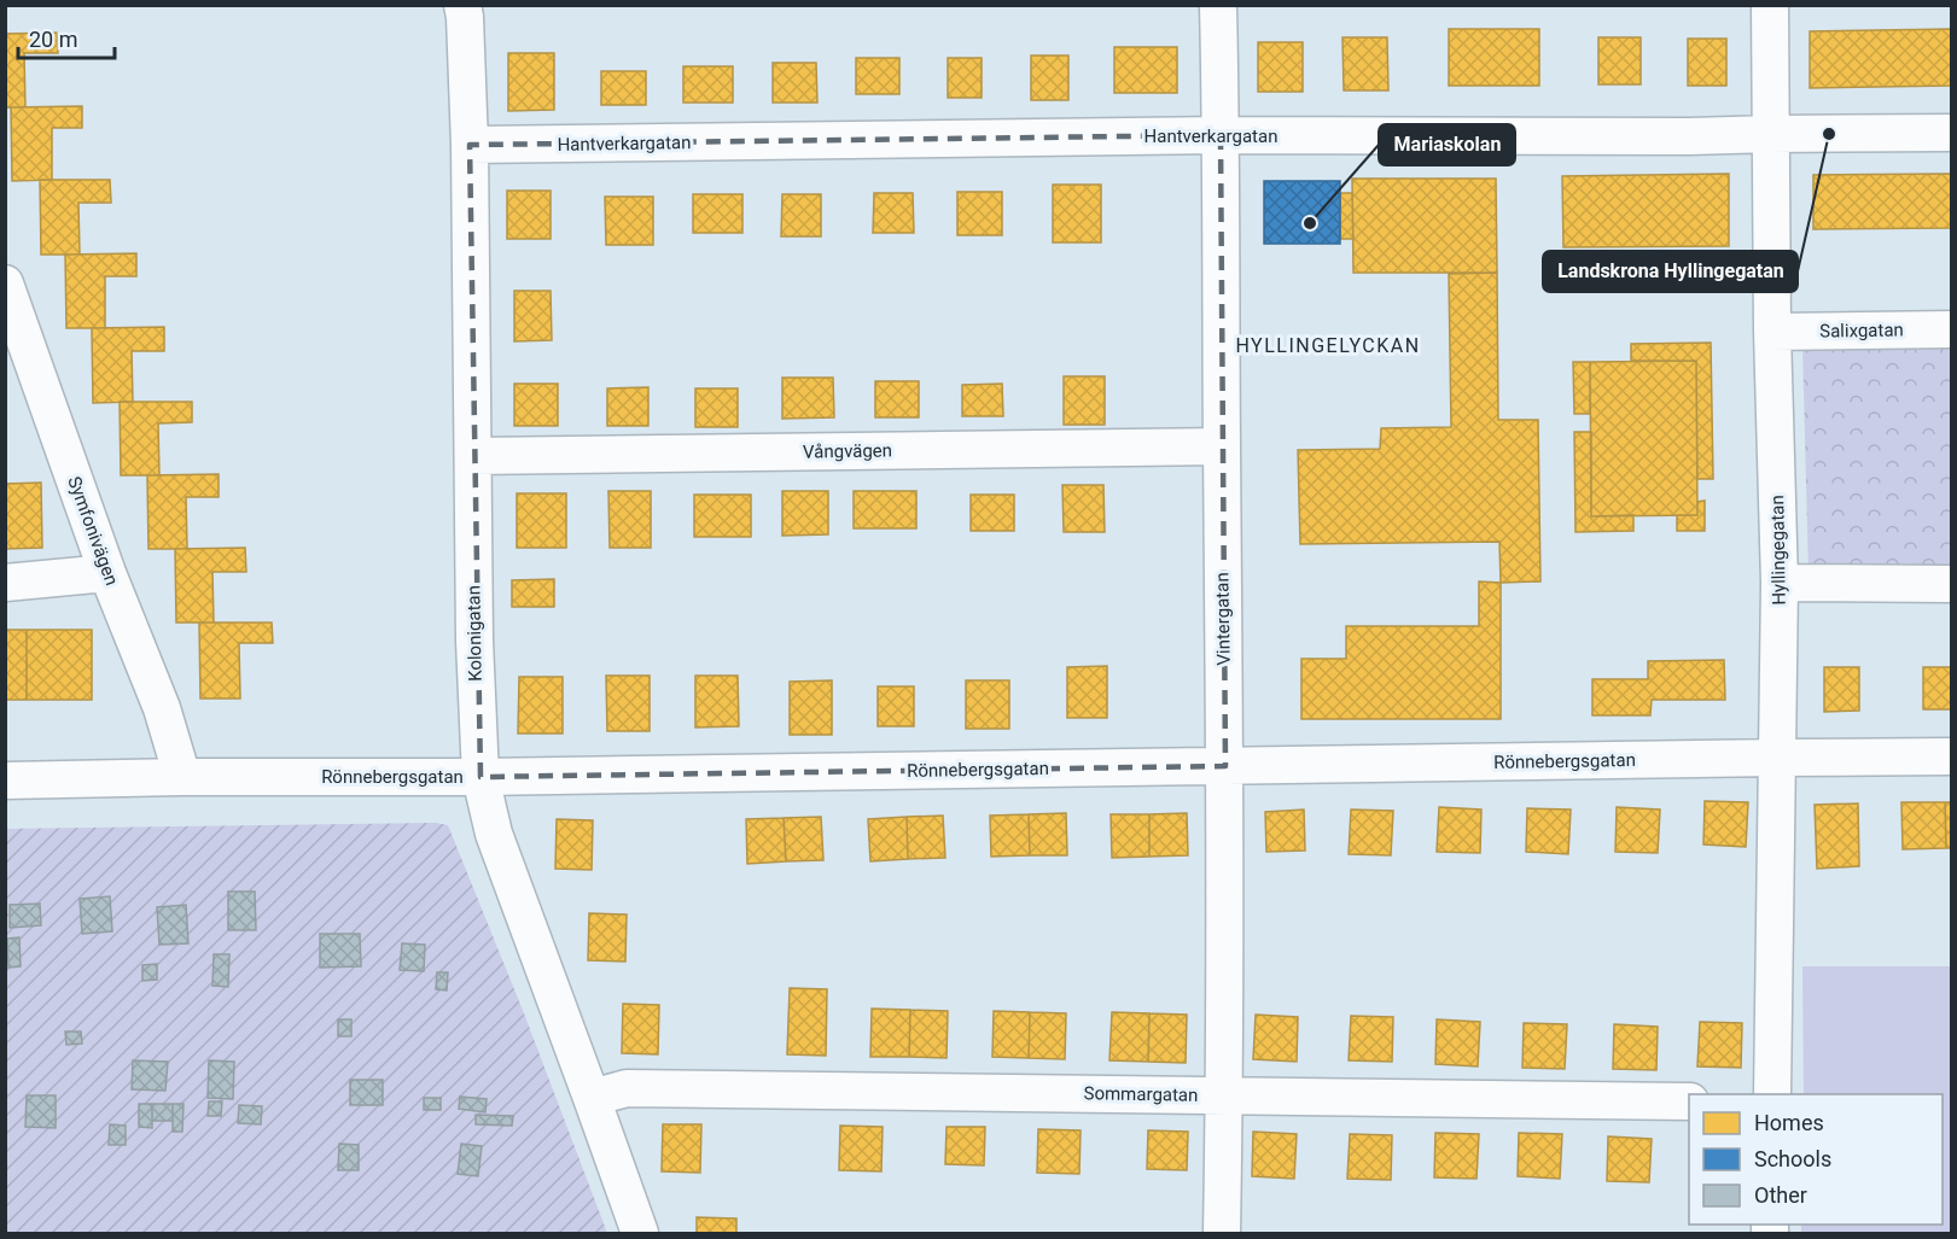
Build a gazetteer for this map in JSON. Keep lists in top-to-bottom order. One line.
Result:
{"streets":{"street":["Hantverkargatan","Salixgatan","Vångvägen","Symfonivägen","Hyllingegatan","Vintergatan","Kolonigatan","Rönnebergsgatan","Sommargatan"]},"crossings":[["Hantverkargatan","Hyllingegatan"],["Hantverkargatan","Vintergatan"],["Hantverkargatan","Kolonigatan"],["Salixgatan","Hyllingegatan"],["Vångvägen","Vintergatan"],["Vångvägen","Kolonigatan"],["Symfonivägen","Rönnebergsgatan"],["Hyllingegatan","Rönnebergsgatan"],["Vintergatan","Rönnebergsgatan"],["Vintergatan","Sommargatan"],["Kolonigatan","Rönnebergsgatan"],["Kolonigatan","Sommargatan"]],"districts":["HYLLINGELYCKAN"],"places":["Landskrona Hyllingegatan","Mariaskolan"],"legend":["Homes","Schools","Other"],"scale_bar":"20 m"}
